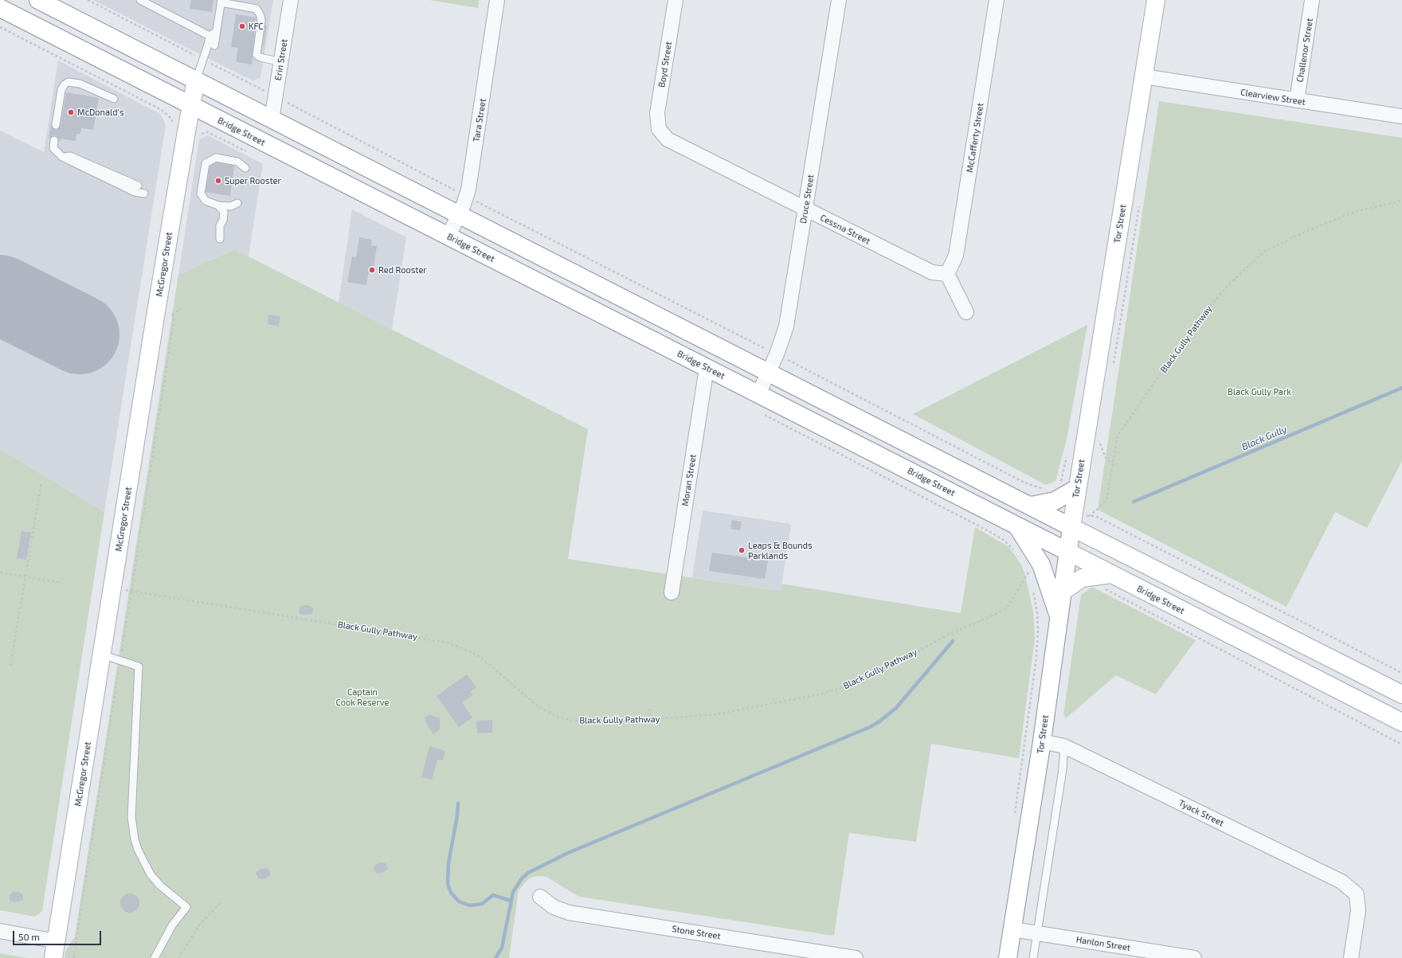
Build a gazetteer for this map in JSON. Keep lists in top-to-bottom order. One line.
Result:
{"streets":{"main road":["Bridge Street","Tor Street","McGregor Street"],"street":["Challenor Street","Erin Street","Boyd Street","Clearview Street","Tara Street","McCafferty Street","Druce Street","Cessna Street","Moran Street","Tyack Street","Stone Street","Hanlon Street"],"path":["Black Gully Pathway"]},"crossings":[["Challenor Street","Clearview Street"],["Boyd Street","Cessna Street"],["Clearview Street","Tor Street"],["Tara Street","Bridge Street"],["Bridge Street","Druce Street"],["Bridge Street","Tor Street"],["Bridge Street","McGregor Street"],["Bridge Street","Moran Street"],["McCafferty Street","Cessna Street"],["Druce Street","Cessna Street"],["Tor Street","Tyack Street"],["Tor Street","Hanlon Street"]],"water":["Black Gully"],"parks":["Black Gully Park","Captain Cook Reserve"],"places":["KFC","McDonald's","Super Rooster","Red Rooster","Leaps & Bounds Parklands"],"scale_bar":"50 m"}
